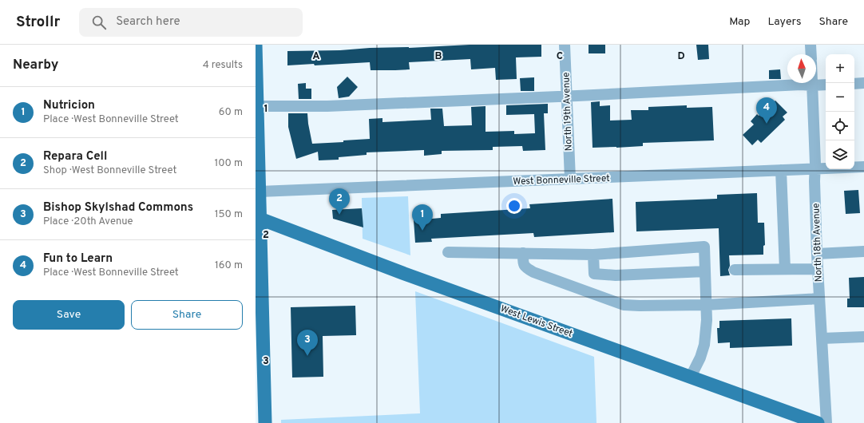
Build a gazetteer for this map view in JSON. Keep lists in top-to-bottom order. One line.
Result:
{"streets":{"main road":["West Lewis Street"],"street":["North 19th Avenue","West Bonneville Street","North 18th Avenue"]},"crossings":[["North 19th Avenue","West Bonneville Street"],["West Bonneville Street","North 18th Avenue"]],"north":"top","page":{"header":"Strollr","search":"Search here","nav":["Map","Layers","Share"],"heading":["Nearby","4 results"],"map_buttons":["+","−"],"list":[{"mark":"1","name":"Nutricion","note":"Place · West Bonneville Street","value":"60 m"},{"mark":"2","name":"Repara Cell","note":"Shop · West Bonneville Street","value":"100 m"},{"mark":"3","name":"Bishop Skylshad Commons","note":"Place · 20th Avenue","value":"150 m"},{"mark":"4","name":"Fun to Learn","note":"Place · West Bonneville Street","value":"160 m"}],"pins":["4","2","1","3"],"buttons":["Save","Share"]},"grid":{"columns":["A","B","C","D"],"rows":["1","2","3"]}}
